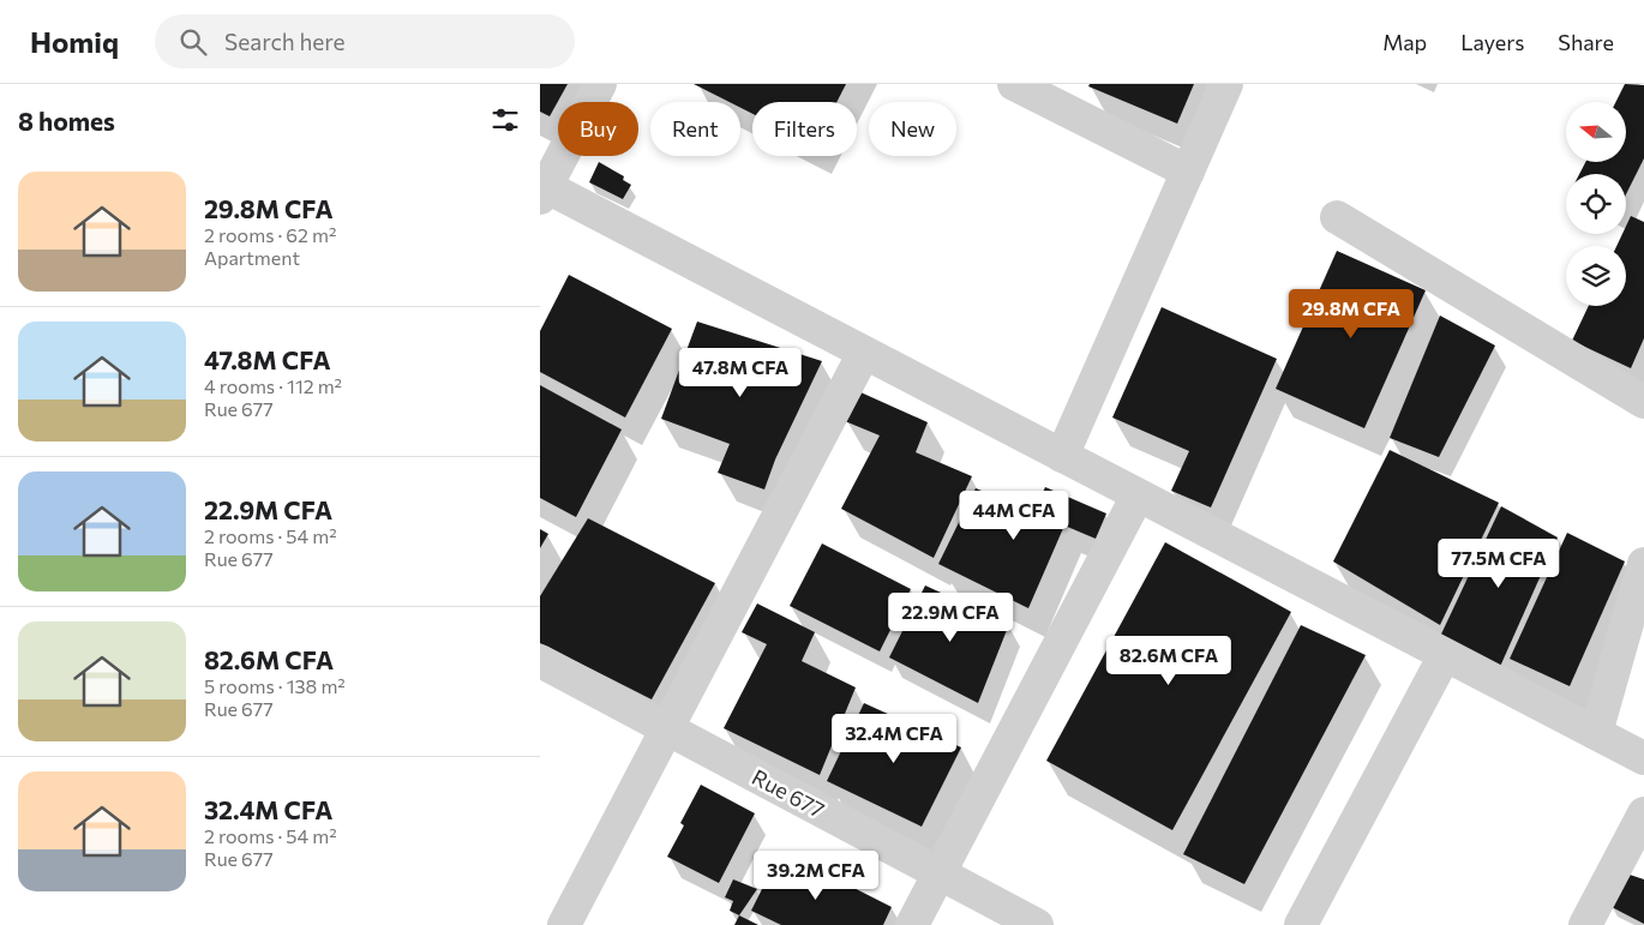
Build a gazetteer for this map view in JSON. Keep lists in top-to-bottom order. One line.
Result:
{"streets":{"street":["Rue 677"]},"north":"left","page":{"header":"Homiq","search":"Search here","nav":["Map","Layers","Share"],"heading":"8 homes","chip":["Buy","Rent","Filters","New"],"list":[{"name":"29.8M CFA","note":"2 rooms · 62 m² · Apartment"},{"name":"47.8M CFA","note":"4 rooms · 112 m² · Rue 677"},{"name":"22.9M CFA","note":"2 rooms · 54 m² · Rue 677"},{"name":"82.6M CFA","note":"5 rooms · 138 m² · Rue 677"},{"name":"32.4M CFA","note":"2 rooms · 54 m² · Rue 677"}],"price":["29.8M CFA","47.8M CFA","44M CFA","77.5M CFA","22.9M CFA","82.6M CFA","32.4M CFA","39.2M CFA"]}}
